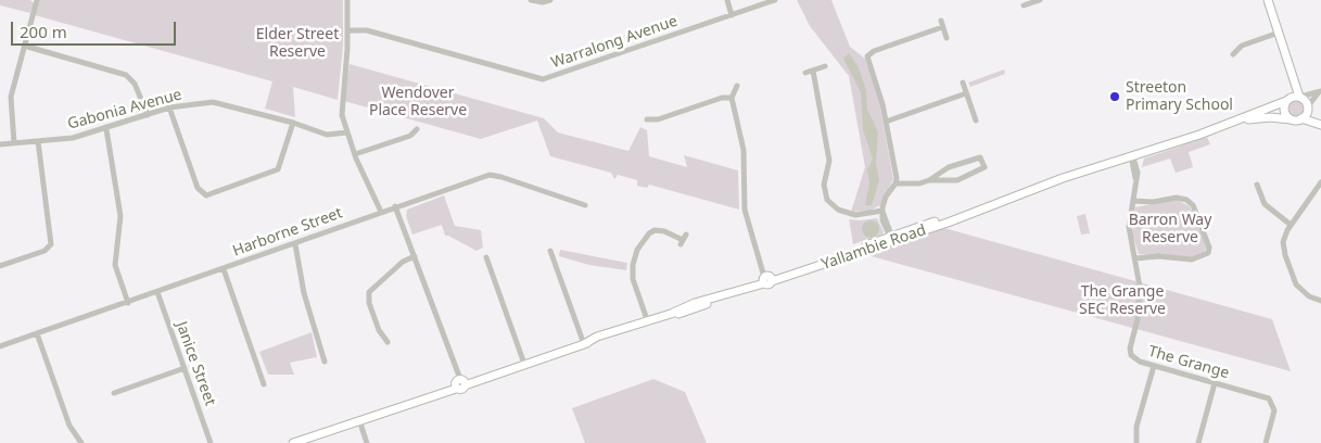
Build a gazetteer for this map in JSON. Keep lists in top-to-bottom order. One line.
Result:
{"streets":{"street":["Warralong Avenue","Gabonia Avenue","Harborne Street","Yallambie Road","The Grange","Janice Street"]},"crossings":[["Harborne Street","Janice Street"],["Yallambie Road","The Grange"]],"parks":["Elder Street Reserve","Wendover Place Reserve","Barron Way Reserve","The Grange SEC Reserve"],"places":["Streeton Primary School"],"scale_bar":"200 m"}
